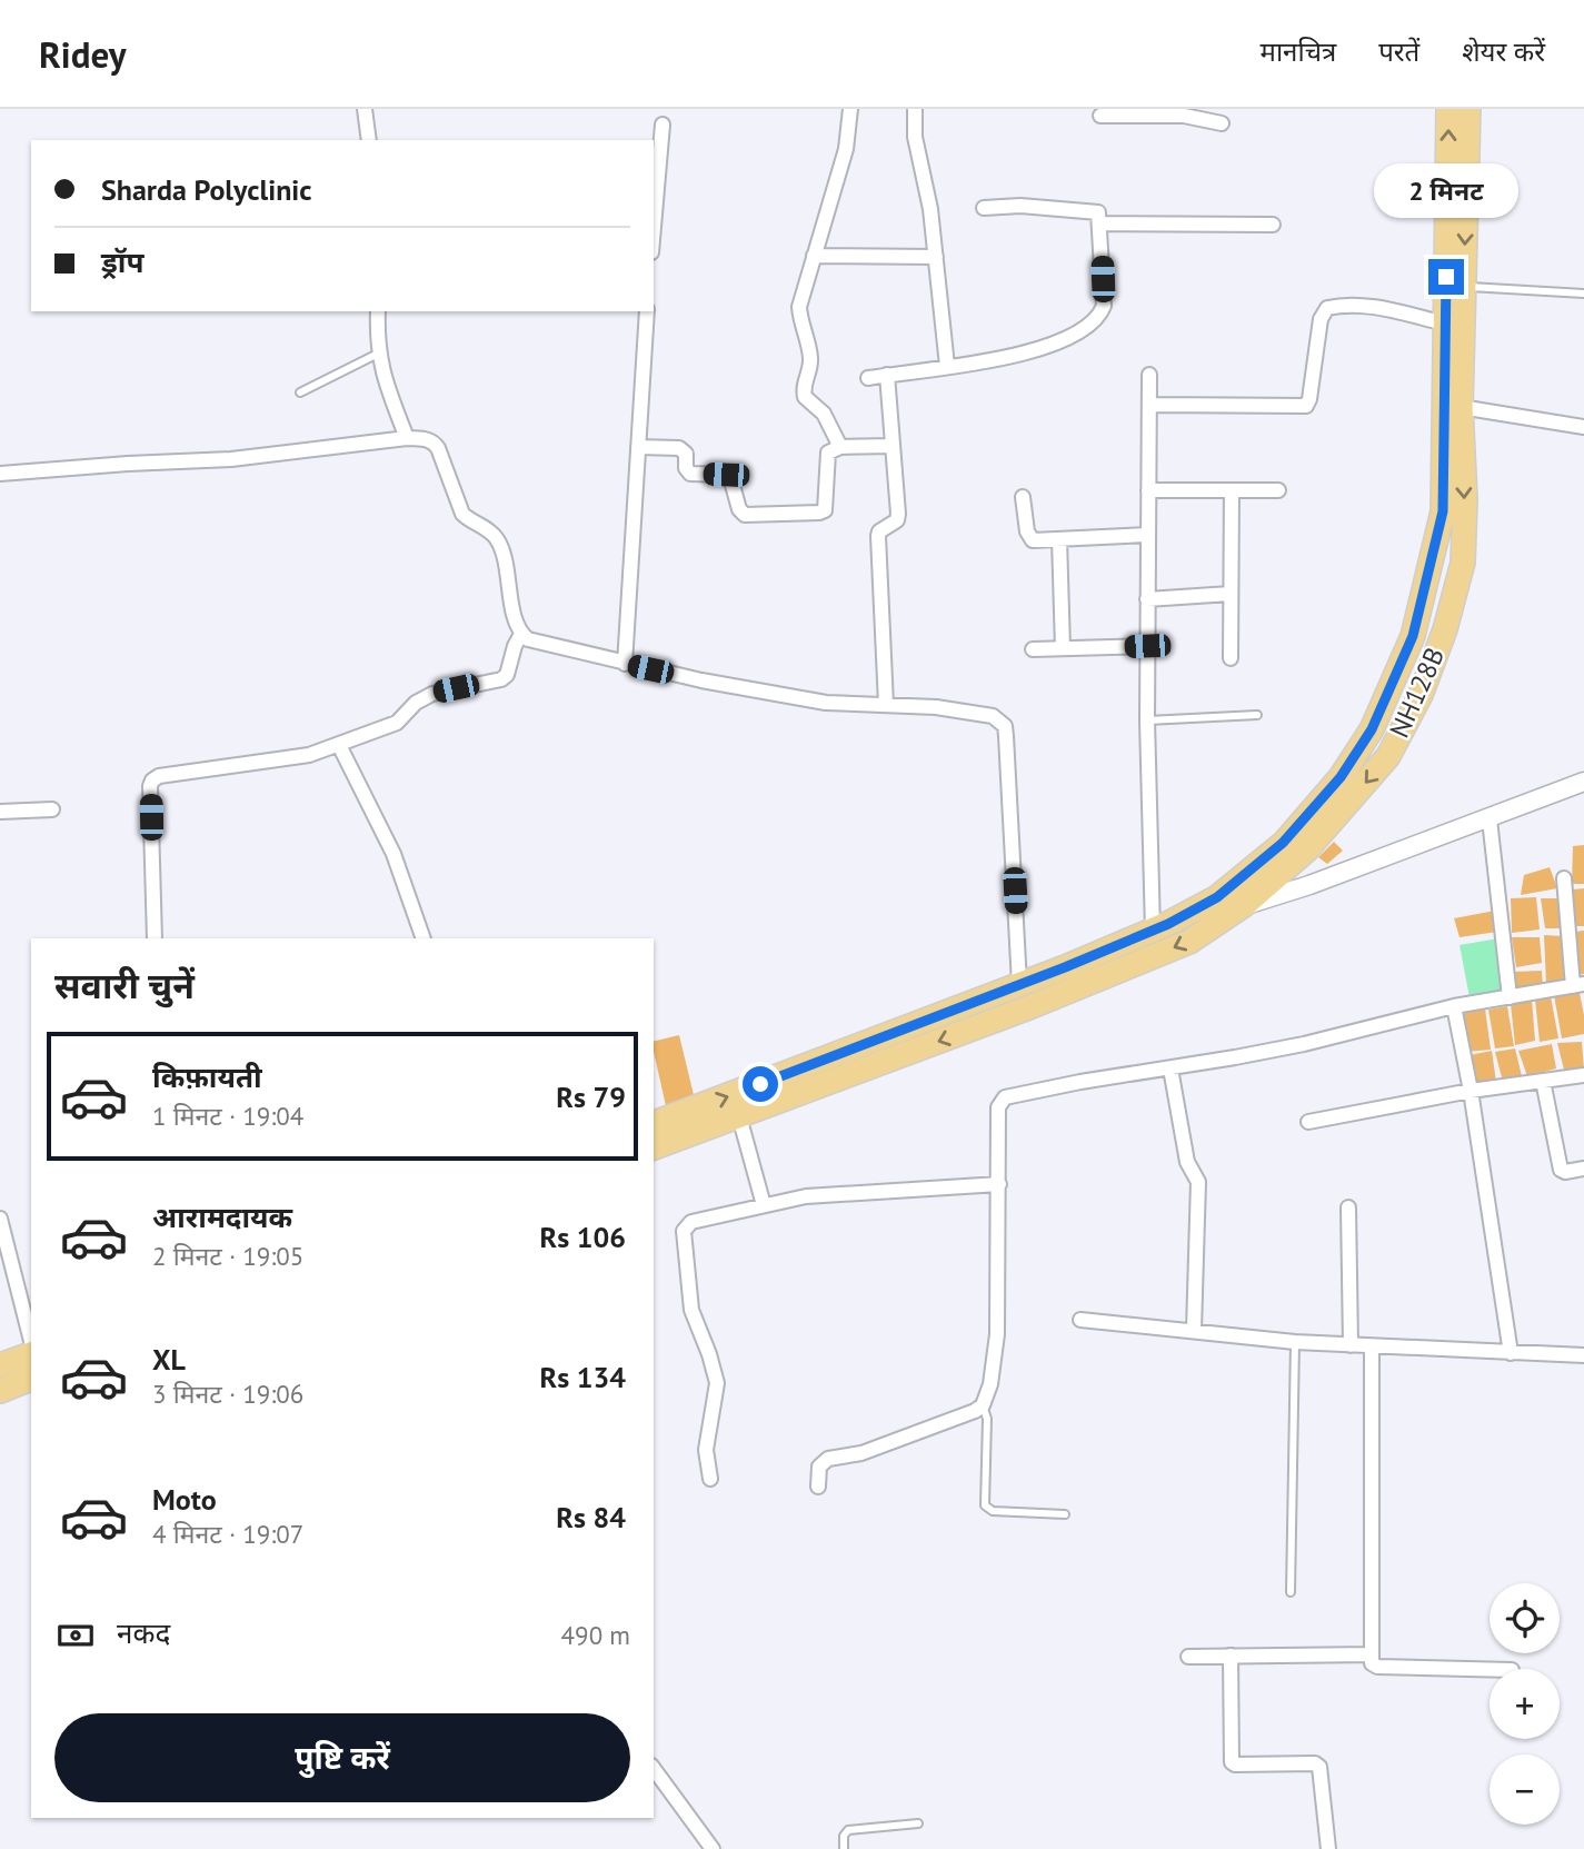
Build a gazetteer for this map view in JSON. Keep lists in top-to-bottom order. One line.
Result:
{"streets":{"highway":["NH128B"]},"page":{"header":"Ridey","nav":["मानचित्र","परतें","शेयर करें"],"banner":["Sharda Polyclinic","ड्रॉप"],"bubble":"2 मिनट","heading":"सवारी चुनें","list":[{"name":"किफ़ायती","note":"1 मिनट · 19:04","value":"Rs 79"},{"name":"आरामदायक","note":"2 मिनट · 19:05","value":"Rs 106"},{"name":"XL","note":"3 मिनट · 19:06","value":"Rs 134"},{"name":"Moto","note":"4 मिनट · 19:07","value":"Rs 84"}],"map_buttons":["+","−"],"pay":["नकद","490 m"],"buttons":"पुष्टि करें"}}
